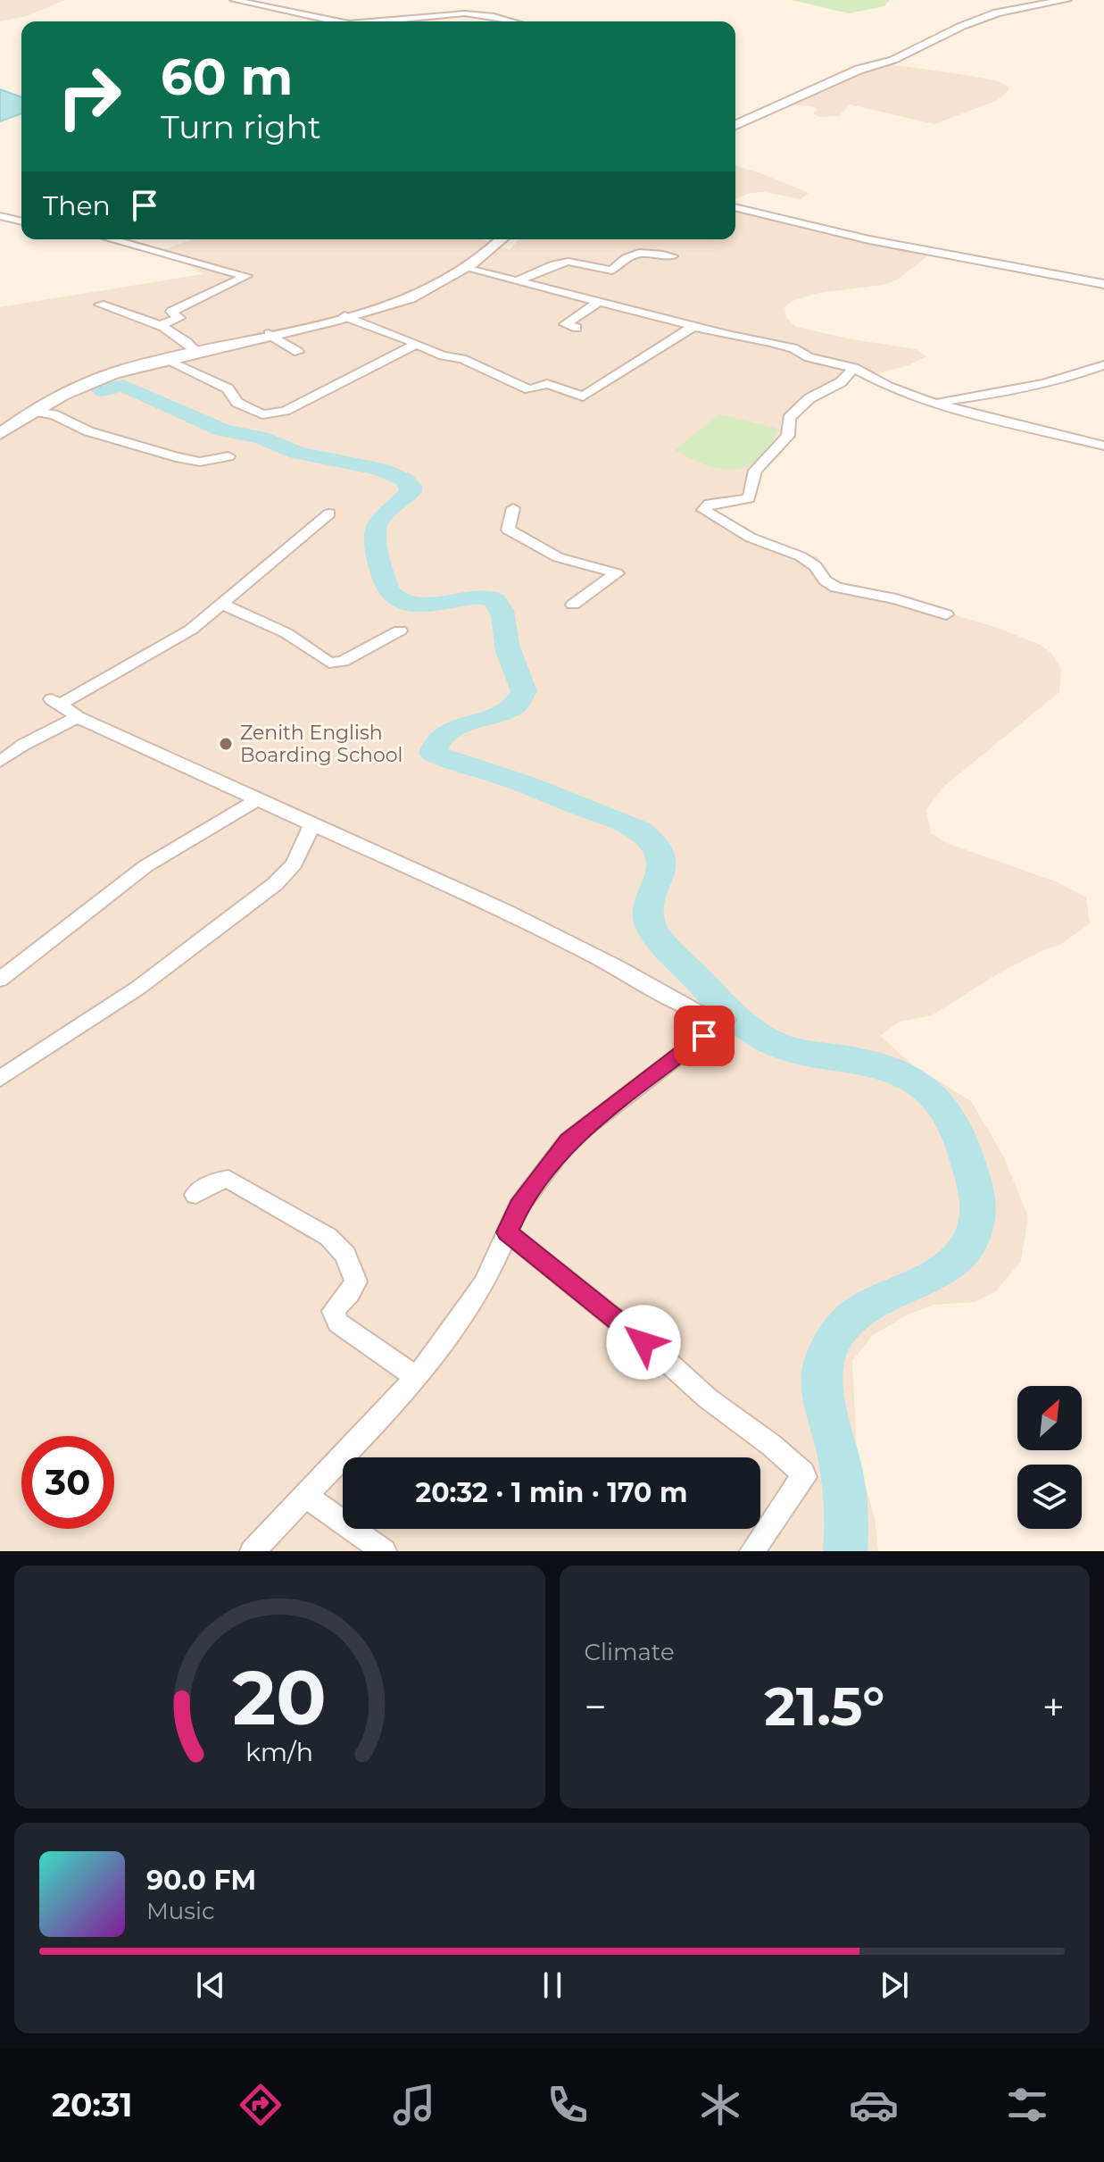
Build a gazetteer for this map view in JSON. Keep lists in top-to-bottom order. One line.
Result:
{"places":["Zenith English Boarding School"],"north":"top right","page":{"turn":["60 m","Turn right"],"then":"Then","limit":"30","trip":"20:32 · 1 min · 170 m","tile":"Climate","heat":["−","21.5°","+"],"song":["90.0 FM","Music"],"tabs":"20:31","gauge":["20","km/h"]}}
